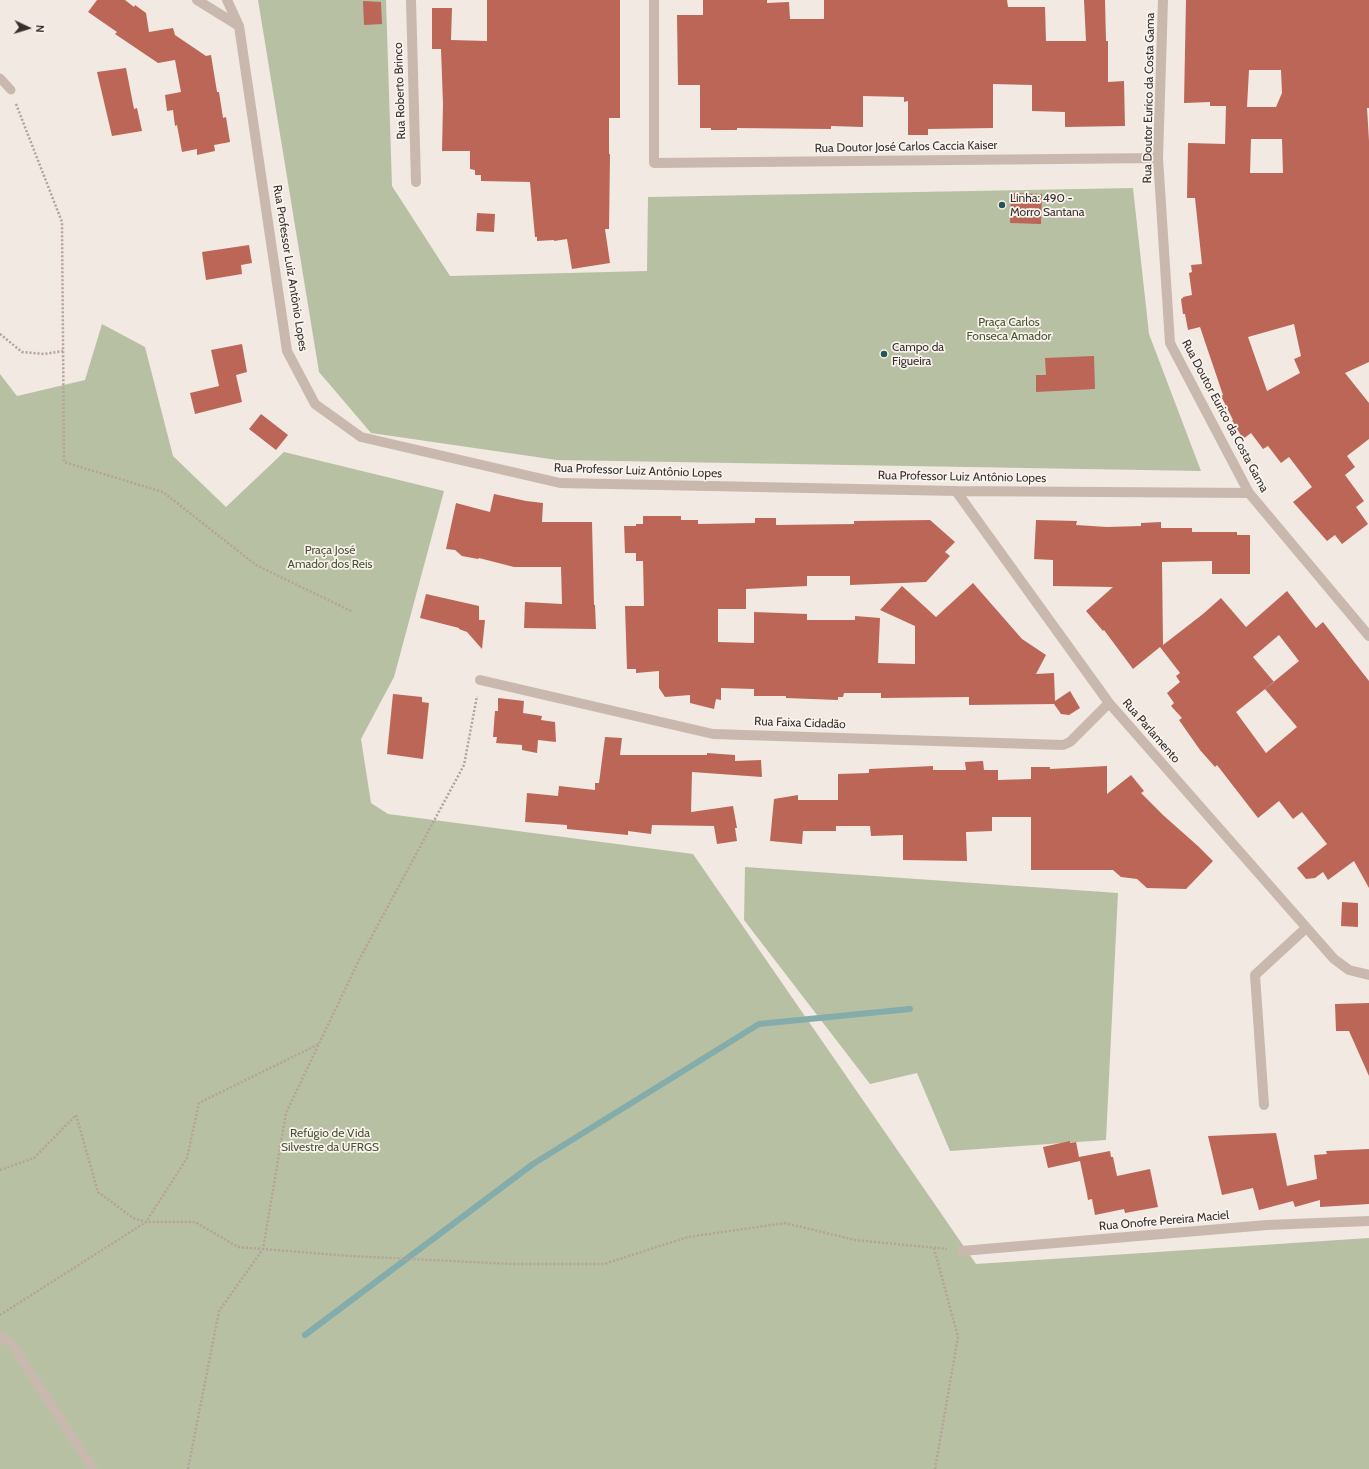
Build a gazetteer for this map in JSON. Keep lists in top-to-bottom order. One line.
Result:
{"streets":{"street":["Rua Roberto Brinco","Rua Doutor Eurico da Costa Gama","Rua Doutor José Carlos Caccia Kaiser","Rua Professor Luiz Antônio Lopes","Rua Faixa Cidadão","Rua Parlamento","Rua Onofre Pereira Maciel"]},"crossings":[["Rua Doutor Eurico da Costa Gama","Rua Doutor José Carlos Caccia Kaiser"],["Rua Doutor Eurico da Costa Gama","Rua Professor Luiz Antônio Lopes"],["Rua Professor Luiz Antônio Lopes","Rua Parlamento"],["Rua Faixa Cidadão","Rua Parlamento"]],"parks":["Praça Carlos Fonseca Amador","Praça José Amador dos Reis","Refúgio de Vida Silvestre da UFRGS"],"places":["Linha: 490 - Morro Santana","Campo da Figueira"],"north":"right"}
